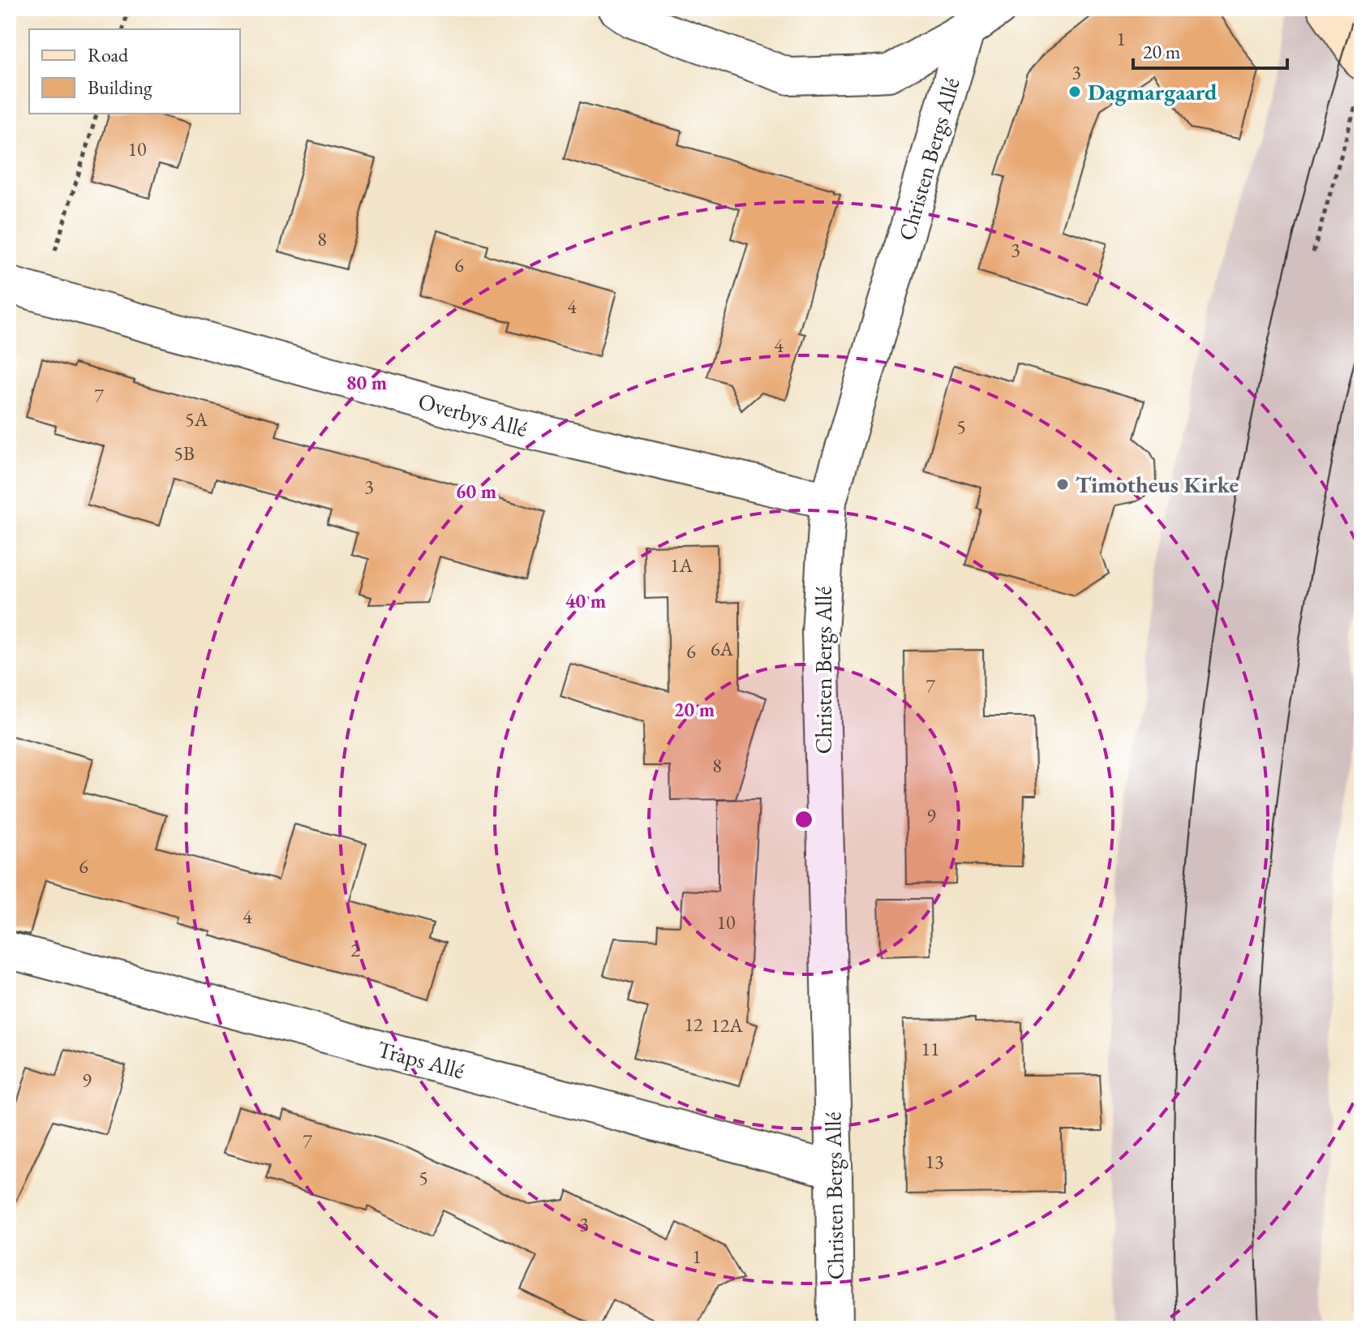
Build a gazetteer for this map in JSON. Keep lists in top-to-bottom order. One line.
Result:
{"streets":{"street":["Christen Bergs Allé","Overbys Allé","Traps Allé"]},"crossings":[["Christen Bergs Allé","Overbys Allé"],["Christen Bergs Allé","Traps Allé"]],"places":["Dagmargaard","Timotheus Kirke"],"house_numbers":["1","3","10","8","3","6","4","4","7","5A","5","5B","3","1A","6A","6","7","8","9","6","4","10","2","12","12A","11","9","7","13","5","3","1"],"legend":["Road","Building"],"scale_bar":"20 m","rings":["80 m","60 m","40 m","20 m"]}
